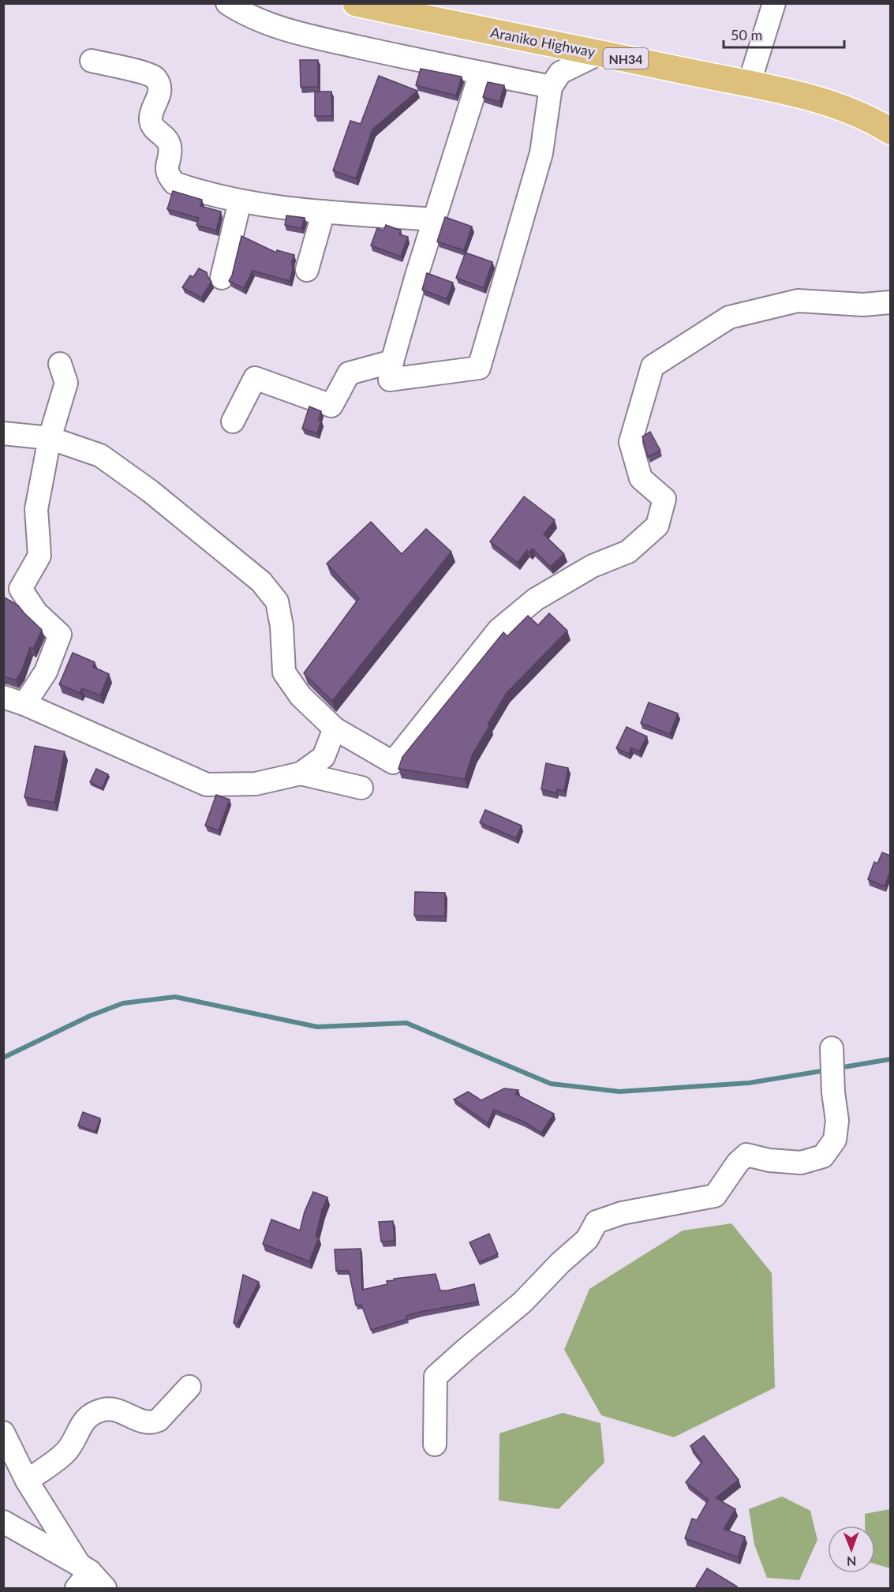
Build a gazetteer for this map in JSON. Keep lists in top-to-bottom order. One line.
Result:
{"streets":{"highway":["Araniko Highway","NH34"]},"scale_bar":"50 m","north":"bottom"}
